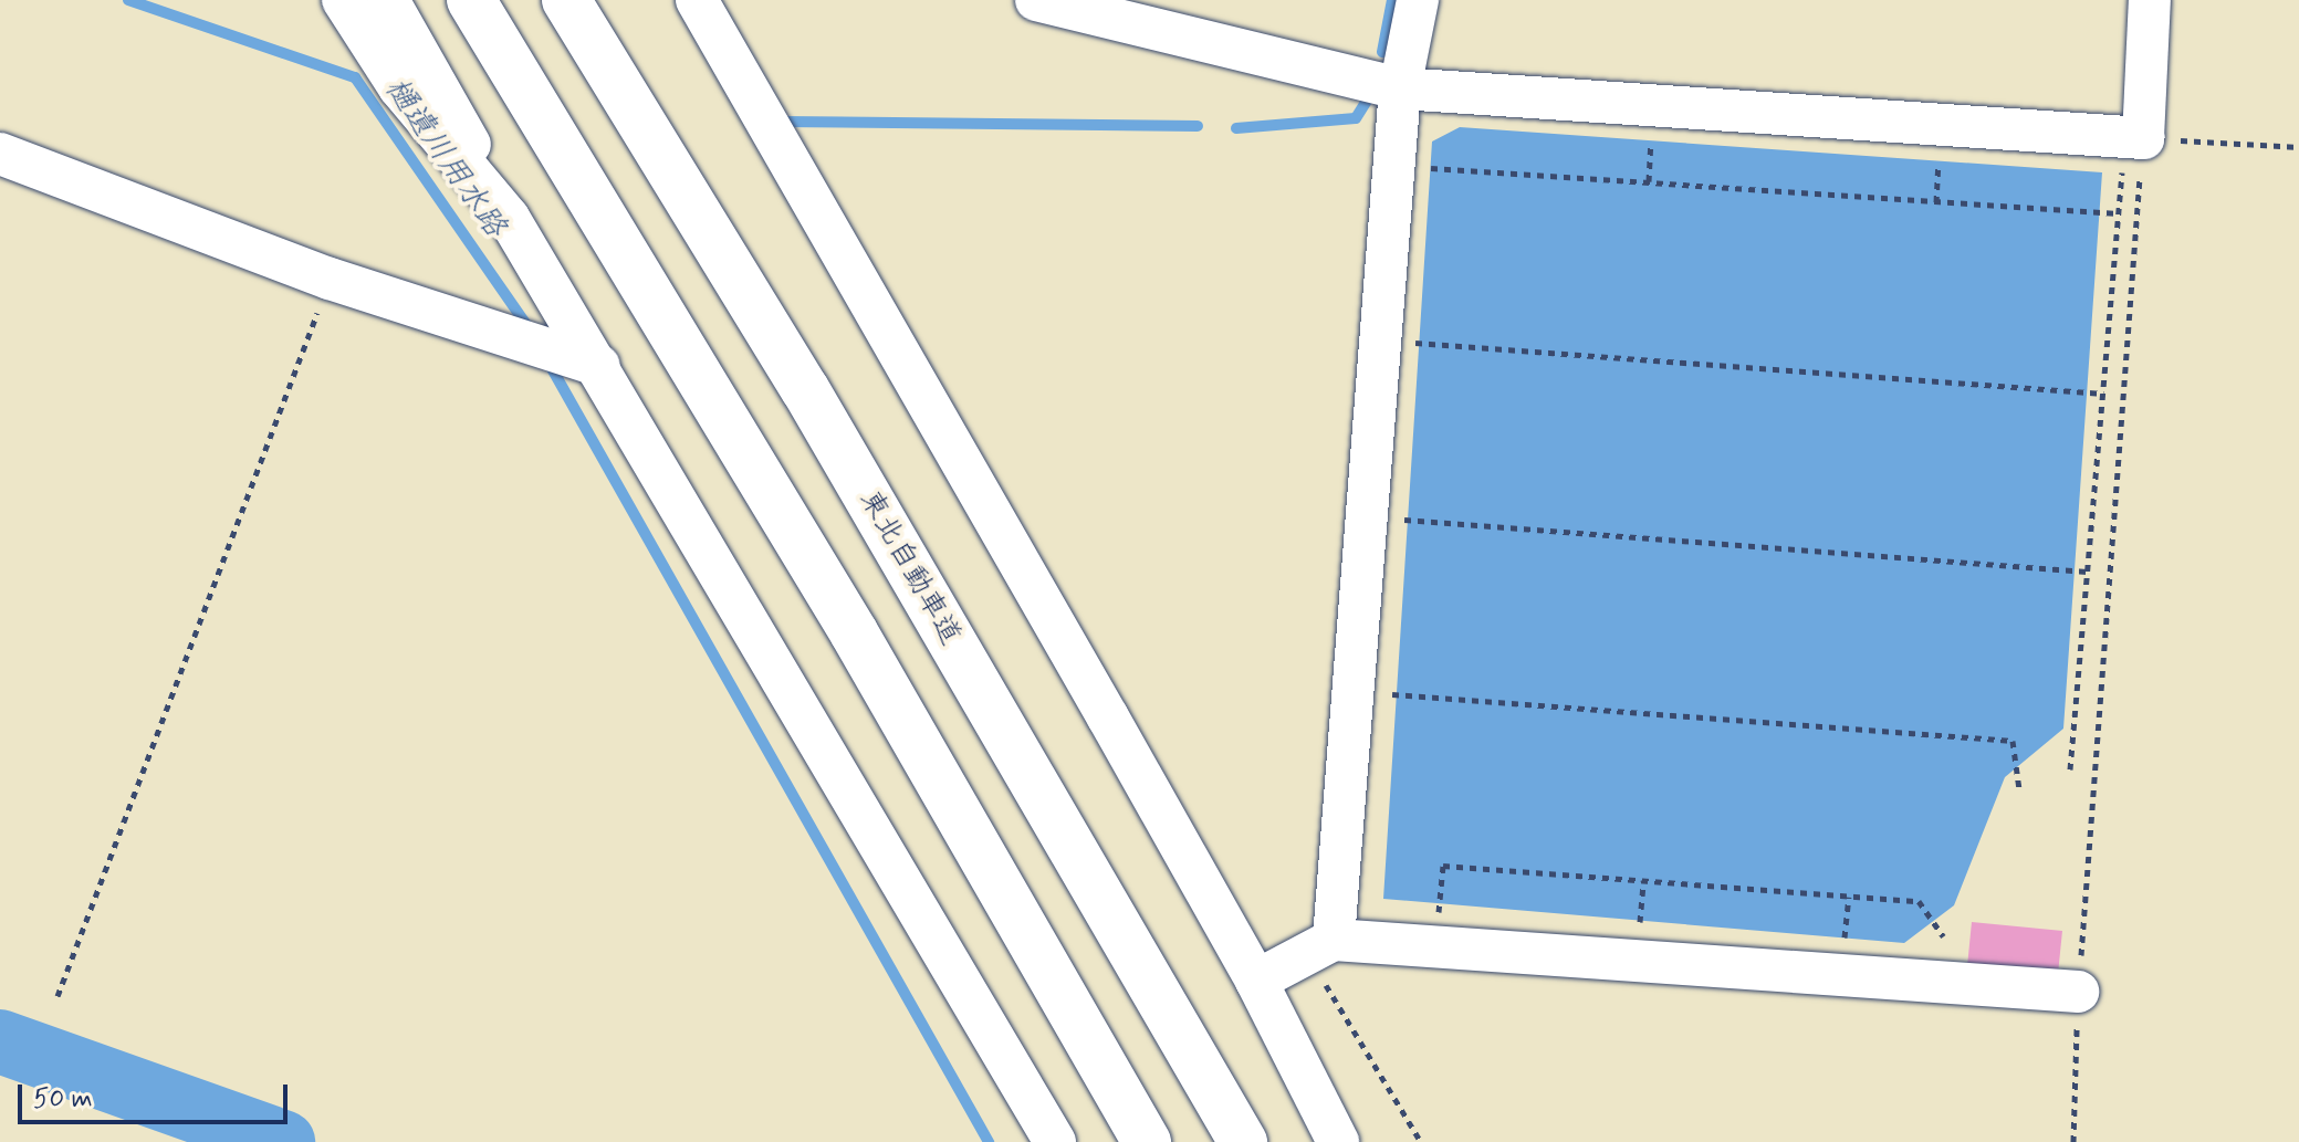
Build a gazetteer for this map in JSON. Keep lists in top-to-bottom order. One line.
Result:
{"streets":{"highway":["東北自動車道"]},"water":["樋遺川用水路"],"scale_bar":"50 m"}
